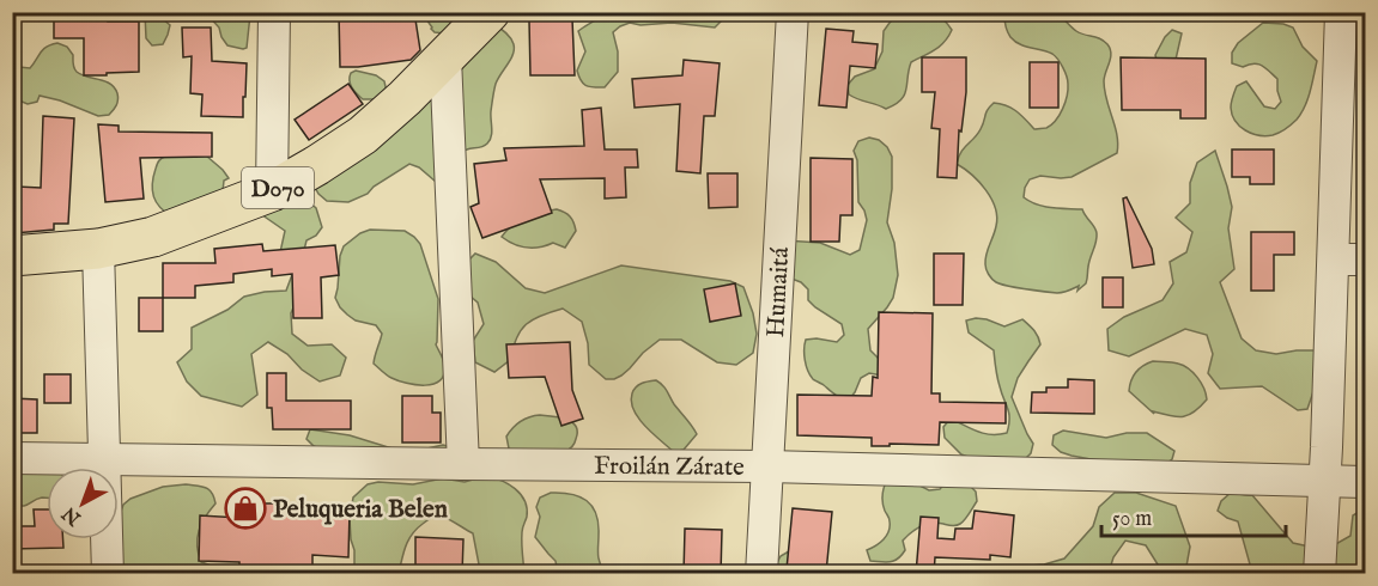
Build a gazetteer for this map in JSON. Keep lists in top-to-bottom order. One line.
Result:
{"streets":{"main road":["D070"],"street":["Humaitá","Froilán Zárate"]},"crossings":[["Humaitá","Froilán Zárate"]],"places":{"shop":["Peluqueria Belen"]},"scale_bar":"50 m","north":"bottom left"}
